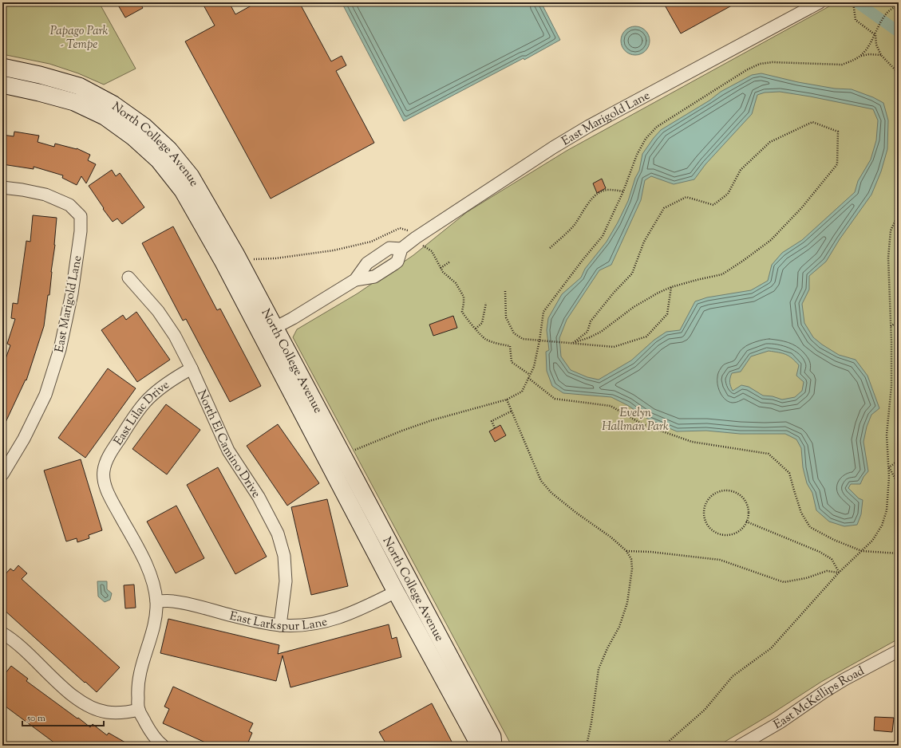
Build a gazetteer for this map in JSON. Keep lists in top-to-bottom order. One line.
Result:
{"streets":{"street":["East Marigold Lane","North College Avenue","East Lilac Drive","North El Camino Drive","East Larkspur Lane","East McKellips Road"]},"crossings":[["East Marigold Lane","North College Avenue"],["North College Avenue","East Larkspur Lane"],["East Lilac Drive","North El Camino Drive"],["East Lilac Drive","East Larkspur Lane"],["North El Camino Drive","East Larkspur Lane"]],"parks":["Papago Park - Tempe","Evelyn Hallman Park"],"scale_bar":"50 m"}
